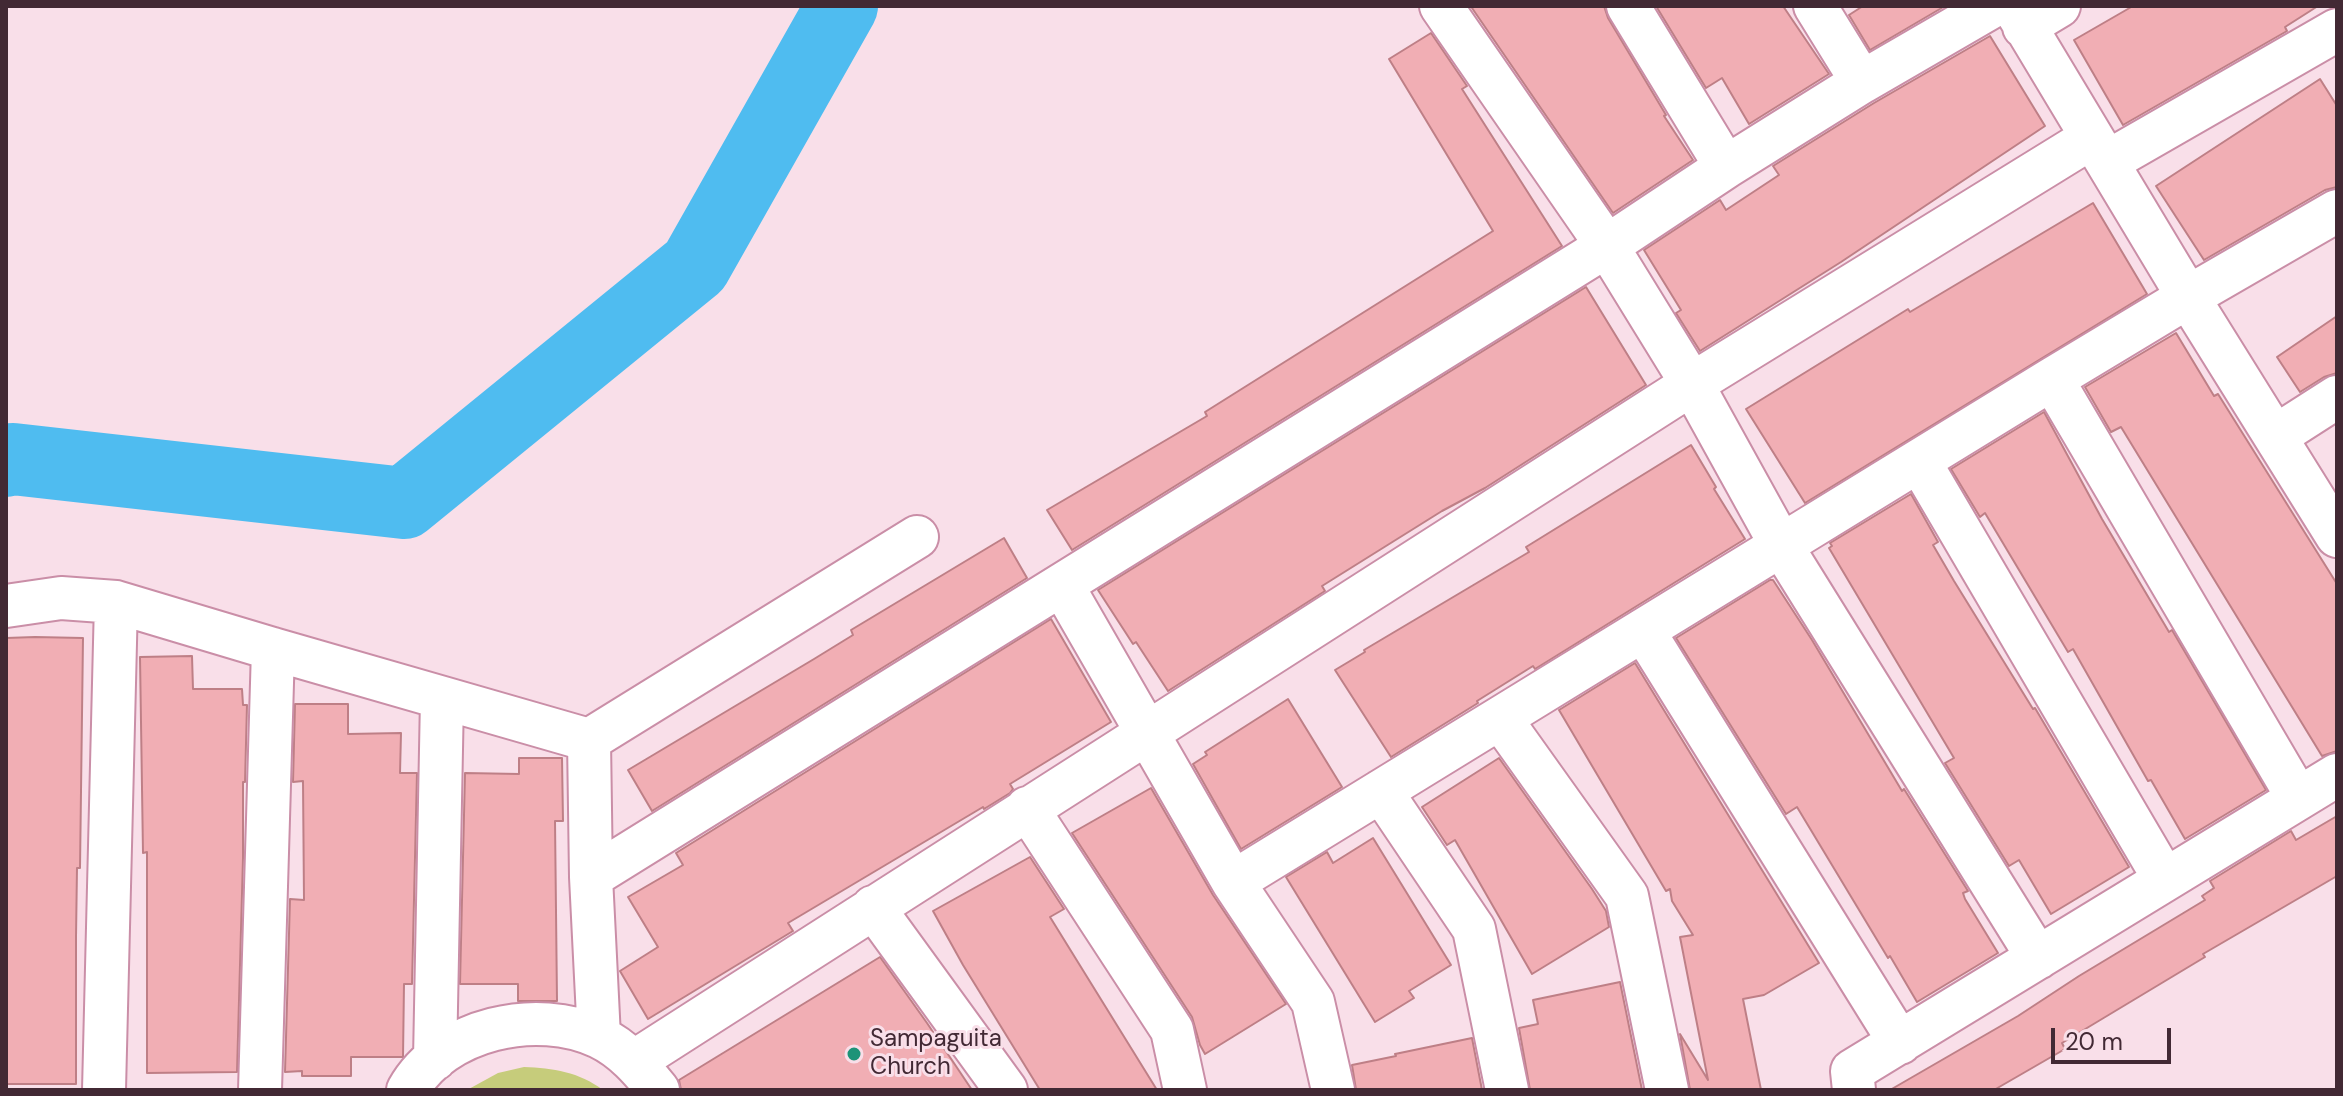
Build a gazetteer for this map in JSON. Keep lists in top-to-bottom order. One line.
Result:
{"places":["Sampaguita Church"],"scale_bar":"20 m"}
